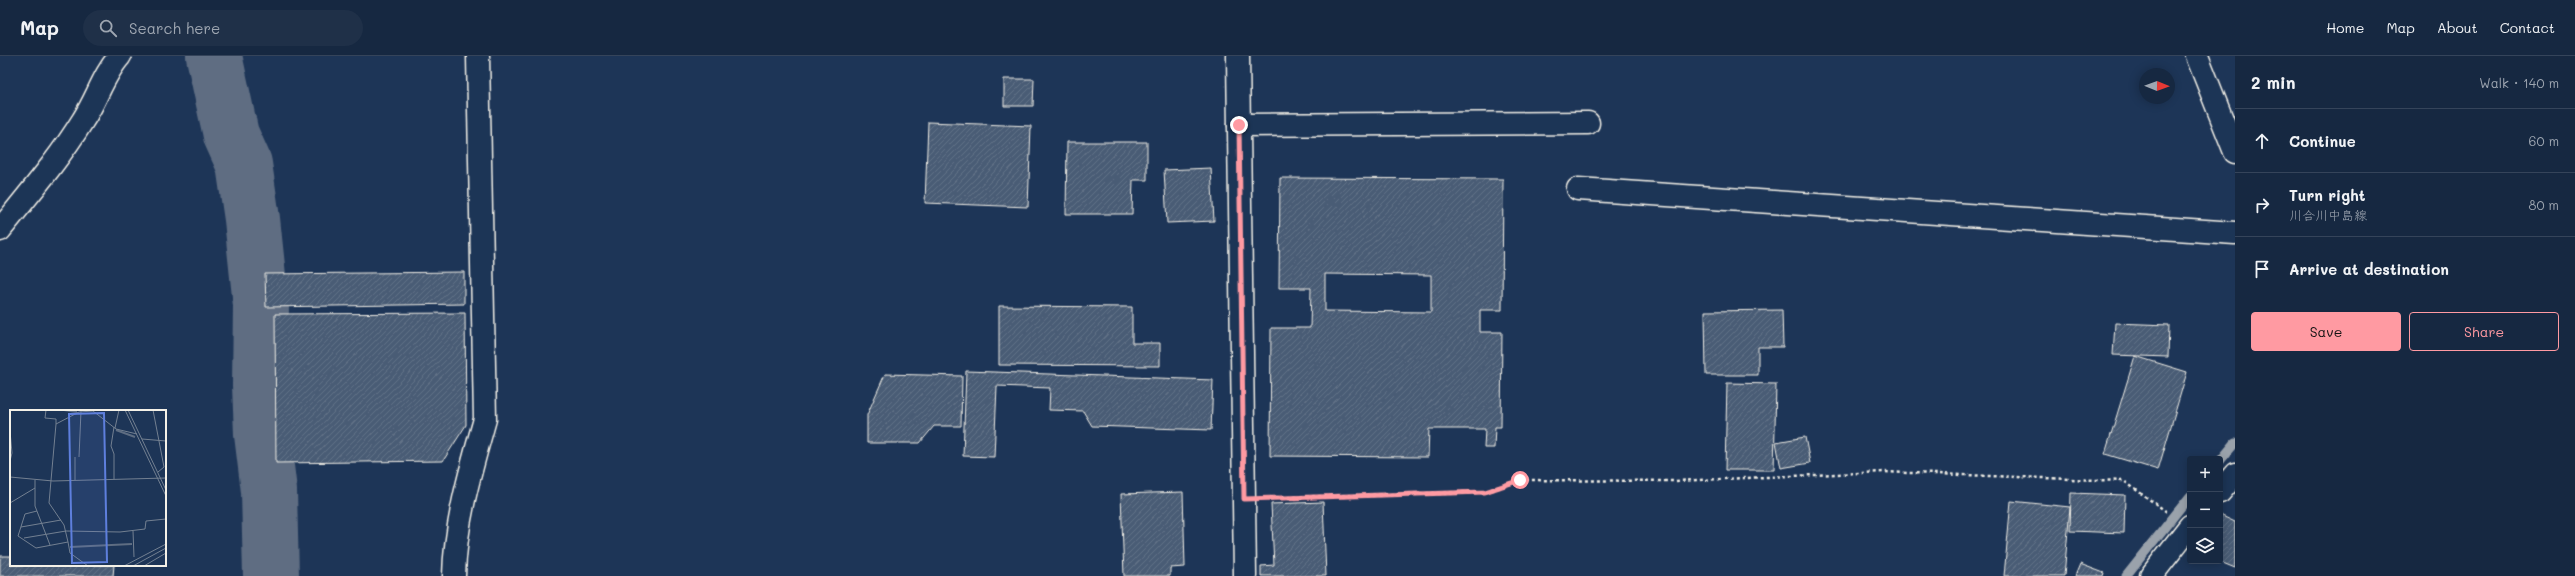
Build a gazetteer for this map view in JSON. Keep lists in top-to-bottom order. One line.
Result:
{"north":"right","page":{"header":"Map","search":"Search here","nav":["Home","Map","About","Contact"],"heading":["2 min","Walk · 140 m"],"list":[["Continue","60 m"],["Turn right","川合川中島線","80 m"],"Arrive at destination"],"buttons":["Save","Share"],"map_buttons":["+","−"]}}
